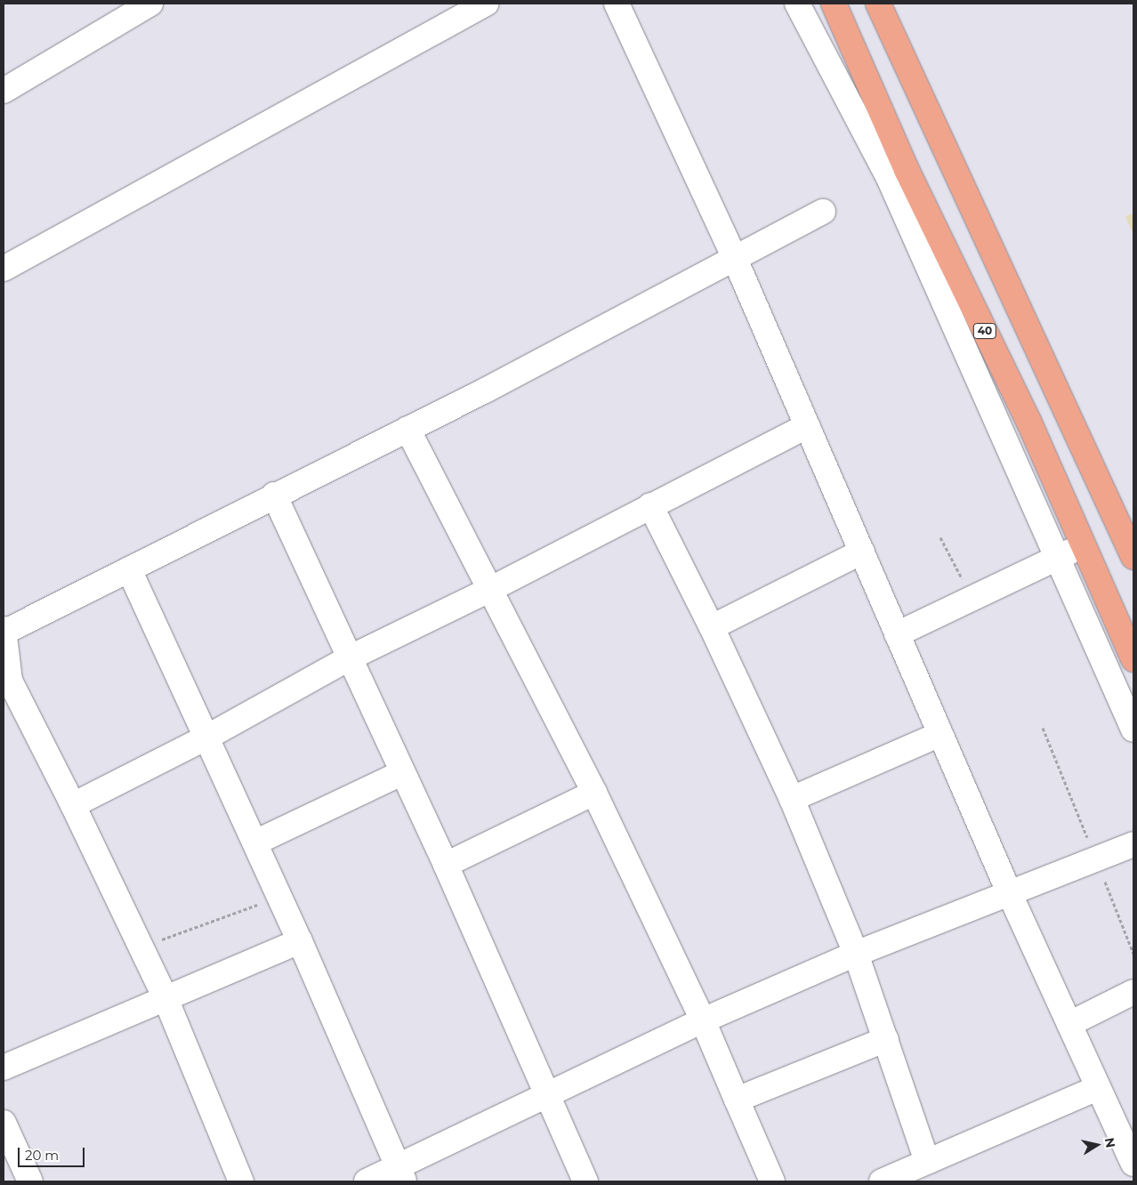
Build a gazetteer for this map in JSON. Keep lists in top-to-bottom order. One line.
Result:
{"streets":{"highway":["40"]},"scale_bar":"20 m","north":"right"}
